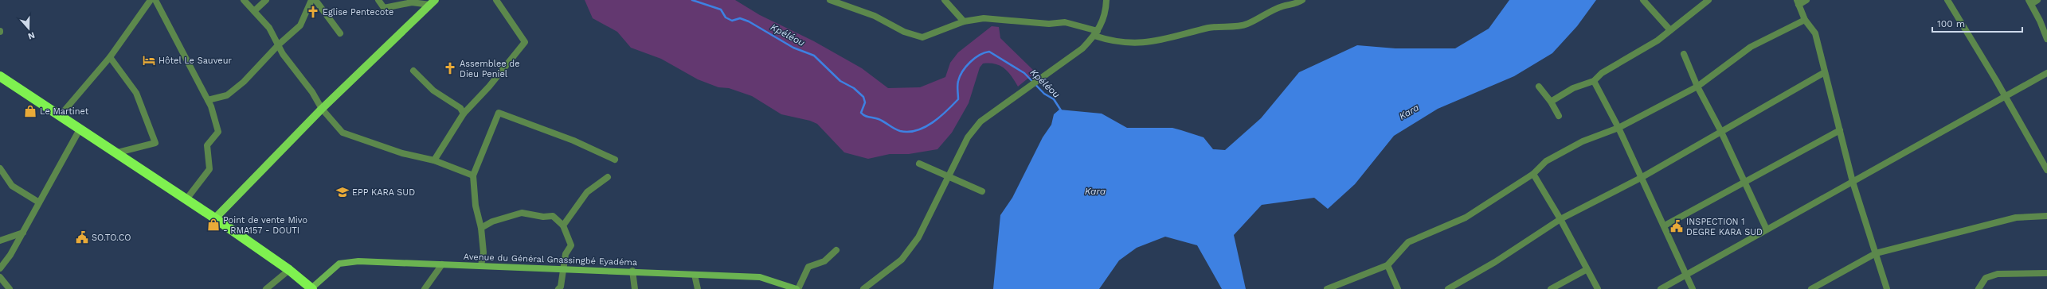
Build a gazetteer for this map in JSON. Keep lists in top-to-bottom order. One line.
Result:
{"streets":{"main road":["Avenue du Général Gnassingbé Eyadéma"]},"water":["Kpéléou","Kara"],"places":{"church":["Eglise Pentecote","Assemblee de Dieu Peniel"],"hotel":["Hôtel Le Sauveur"],"shop":["Le Martinet","Point de vente Mivo - RMA157 - DOUTI"],"school or university":["EPP KARA SUD"],"public building":["INSPECTION 1 DEGRE KARA SUD","SO.TO.CO"]},"scale_bar":"100 m","north":"bottom"}
